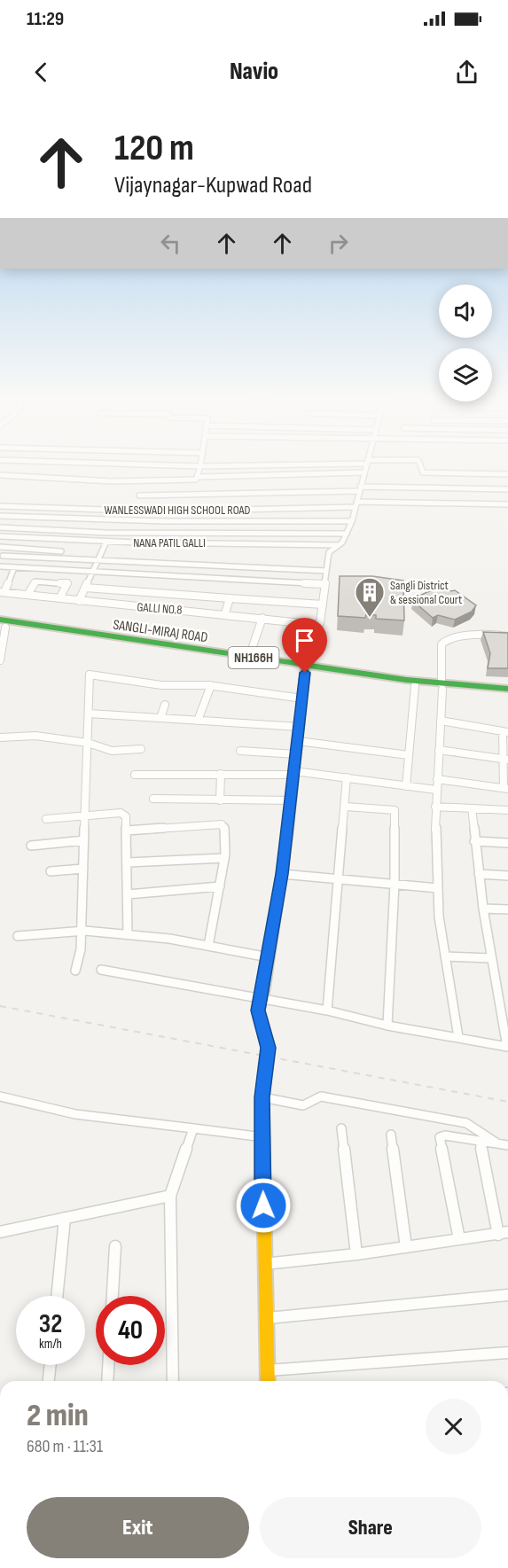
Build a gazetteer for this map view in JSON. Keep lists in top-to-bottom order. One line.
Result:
{"streets":{"main road":["SANGLI-MIRAJ ROAD","NH166H"],"street":["WANLESSWADI HIGH SCHOOL ROAD","NANA PATIL GALLI","GALLI NO.8"]},"places":{"building":["Sangli District & sessional Court"]},"page":{"status":"11:29","header":"Navio","turn":["120 m","Vijaynagar-Kupwad Road"],"speed":"32 km/h","limit":"40","heading":["2 min","680 m · 11:31"],"buttons":["Exit","Share"]}}
